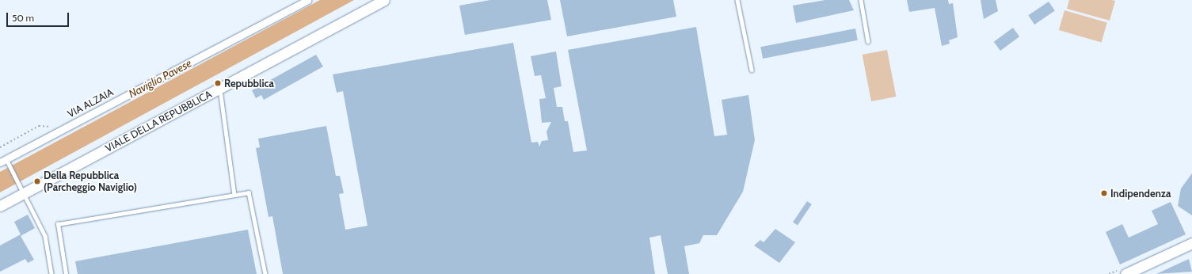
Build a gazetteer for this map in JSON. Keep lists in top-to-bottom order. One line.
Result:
{"streets":{"street":["VIA ALZAIA","VIALE DELLA REPUBBLICA"]},"water":["Naviglio Pavese"],"places":["Repubblica","Della Repubblica (Parcheggio Naviglio)","Indipendenza"],"scale_bar":"50 m"}
